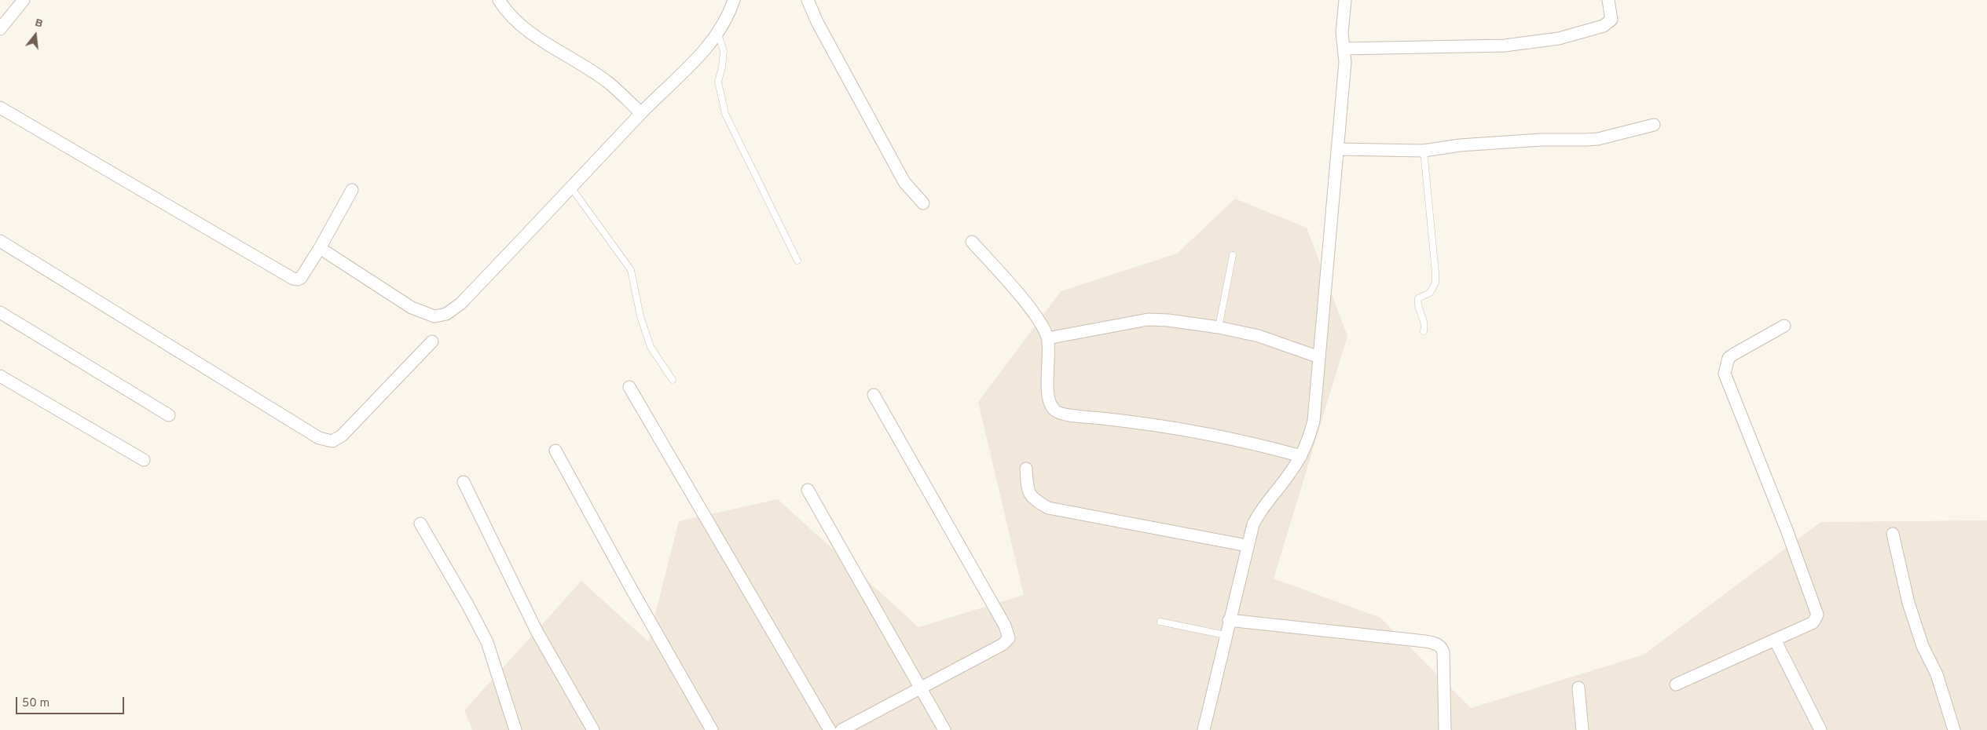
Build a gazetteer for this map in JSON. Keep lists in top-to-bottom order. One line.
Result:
{"scale_bar":"50 m","north":"top"}
